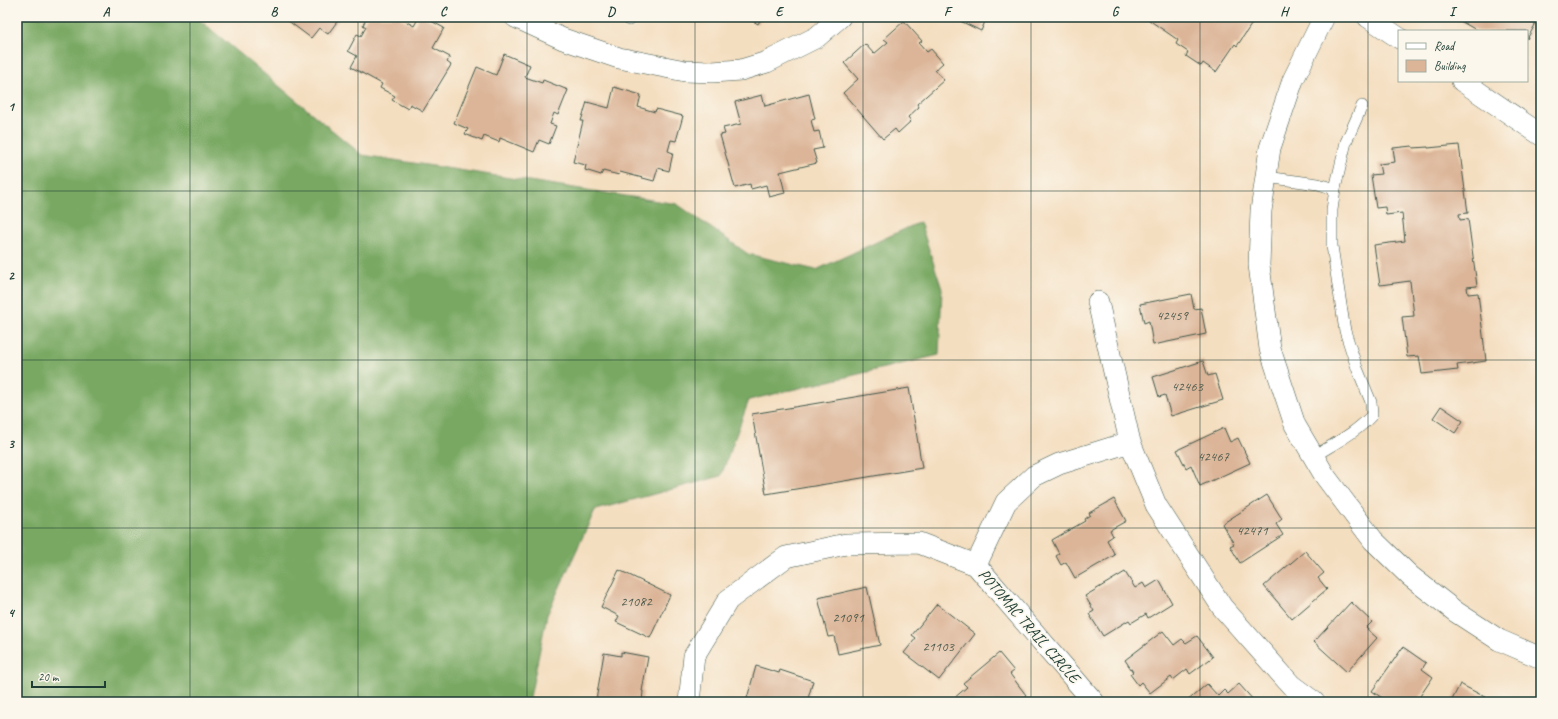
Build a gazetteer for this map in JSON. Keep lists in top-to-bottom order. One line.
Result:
{"streets":{"street":["POTOMAC TRAIL CIRCLE"]},"house_numbers":["42459","42463","42467","42471","21082","21091","21103"],"legend":["Road","Building"],"scale_bar":"20 m","grid":{"columns":["A","B","C","D","E","F","G","H","I"],"rows":["1","2","3","4"]}}
